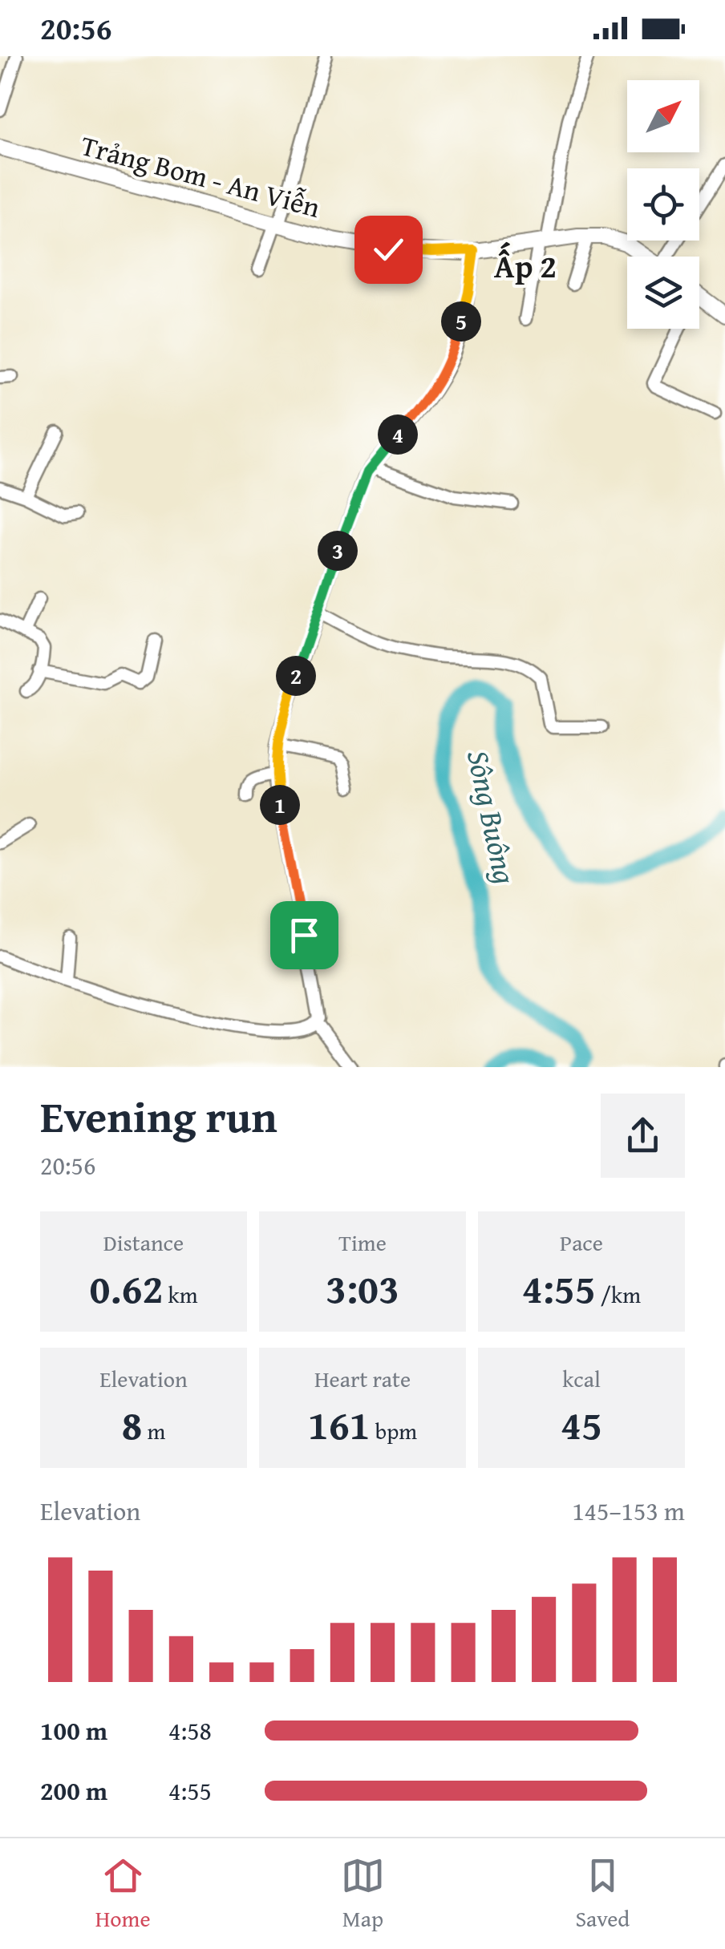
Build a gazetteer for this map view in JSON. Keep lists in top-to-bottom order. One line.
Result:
{"streets":{"main road":["Trảng Bom - An Viễn"]},"districts":["Ấp 2"],"water":["Sông Buông"],"north":"top right","page":{"status":"20:56","pins":["5","4","3","2","1"],"heading":["Evening run","20:56"],"stats":[["Distance","0.62 km"],["Time","3:03"],["Pace","4:55 /km"],["Elevation","8 m"],["Heart rate","161 bpm"],["kcal","45"]],"chart":["Elevation","145–153 m"],"list":[{"name":"100 m","note":"4:58"},{"name":"200 m","note":"4:55"}],"tabs":["Home","Map","Saved"]}}
